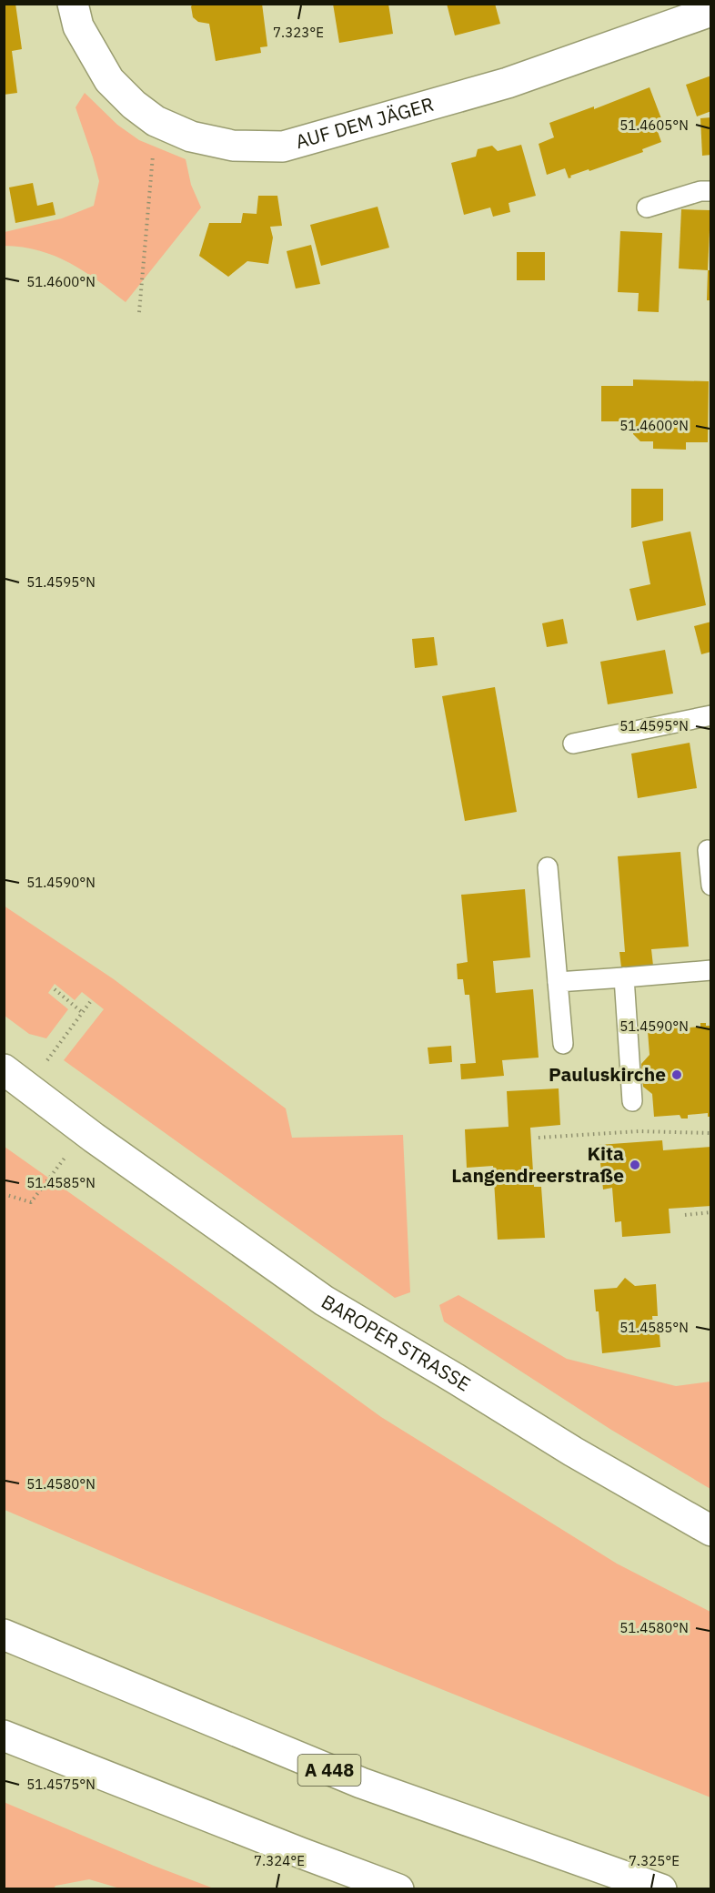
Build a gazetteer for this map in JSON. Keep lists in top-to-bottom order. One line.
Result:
{"streets":{"main road":["AUF DEM JÄGER","BAROPER STRASSE","A 448"]},"places":["Pauluskirche","Kita Langendreerstraße"],"coordinates":["7.323°E","51.4605°N","51.4600°N","51.4595°N","51.4590°N","51.4585°N","51.4580°N","51.4575°N","7.324°E","7.325°E"]}
